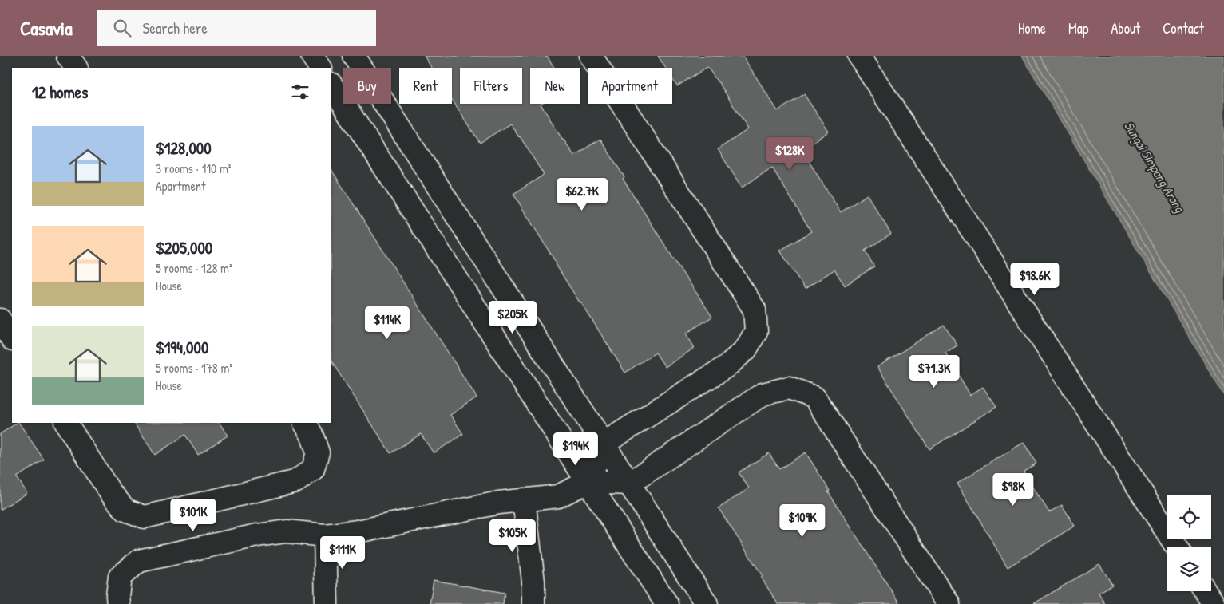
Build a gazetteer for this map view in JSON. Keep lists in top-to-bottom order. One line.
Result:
{"water":["Sungai Simpang Arang"],"page":{"header":"Casavia","search":"Search here","nav":["Home","Map","About","Contact"],"chip":["Buy","Rent","Filters","New","Apartment"],"heading":"12 homes","list":[{"name":"$128,000","note":"3 rooms · 110 m² · Apartment"},{"name":"$205,000","note":"5 rooms · 128 m² · House"},{"name":"$194,000","note":"5 rooms · 178 m² · House"}],"price":["$128K","$62.7K","$98.6K","$205K","$114K","$71.3K","$194K","$98K","$101K","$109K","$105K","$111K"]}}
